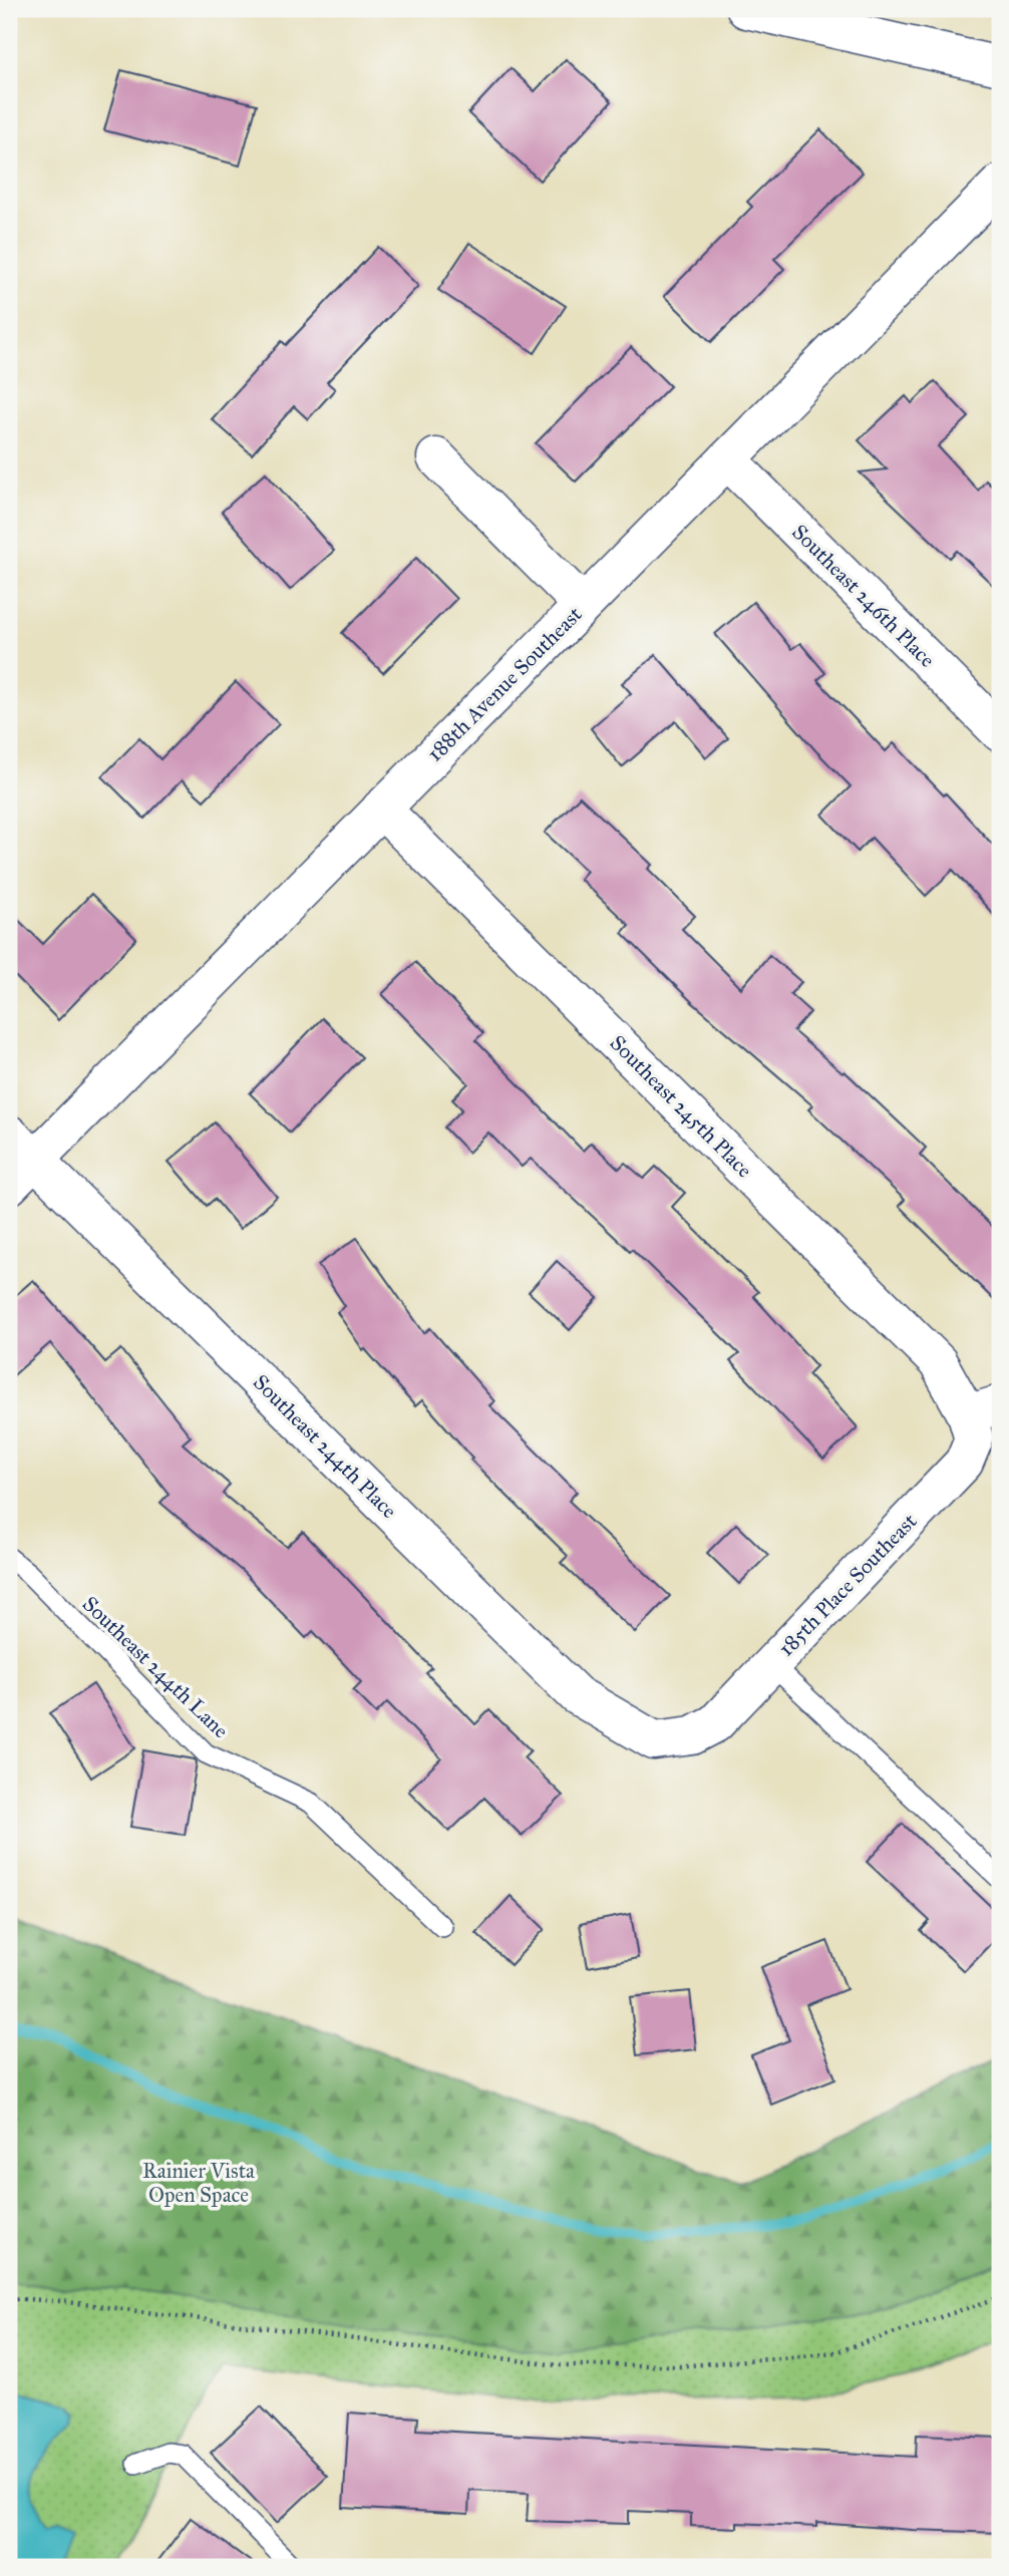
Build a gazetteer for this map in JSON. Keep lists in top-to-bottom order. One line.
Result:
{"streets":{"street":["Southeast 246th Place","188th Avenue Southeast","Southeast 245th Place","Southeast 244th Place","185th Place Southeast"],"lane":["Southeast 244th Lane"]},"crossings":[["Southeast 246th Place","188th Avenue Southeast"],["188th Avenue Southeast","Southeast 245th Place"],["188th Avenue Southeast","Southeast 244th Place"],["Southeast 245th Place","185th Place Southeast"],["Southeast 244th Place","185th Place Southeast"]],"parks":["Rainier Vista Open Space"]}
